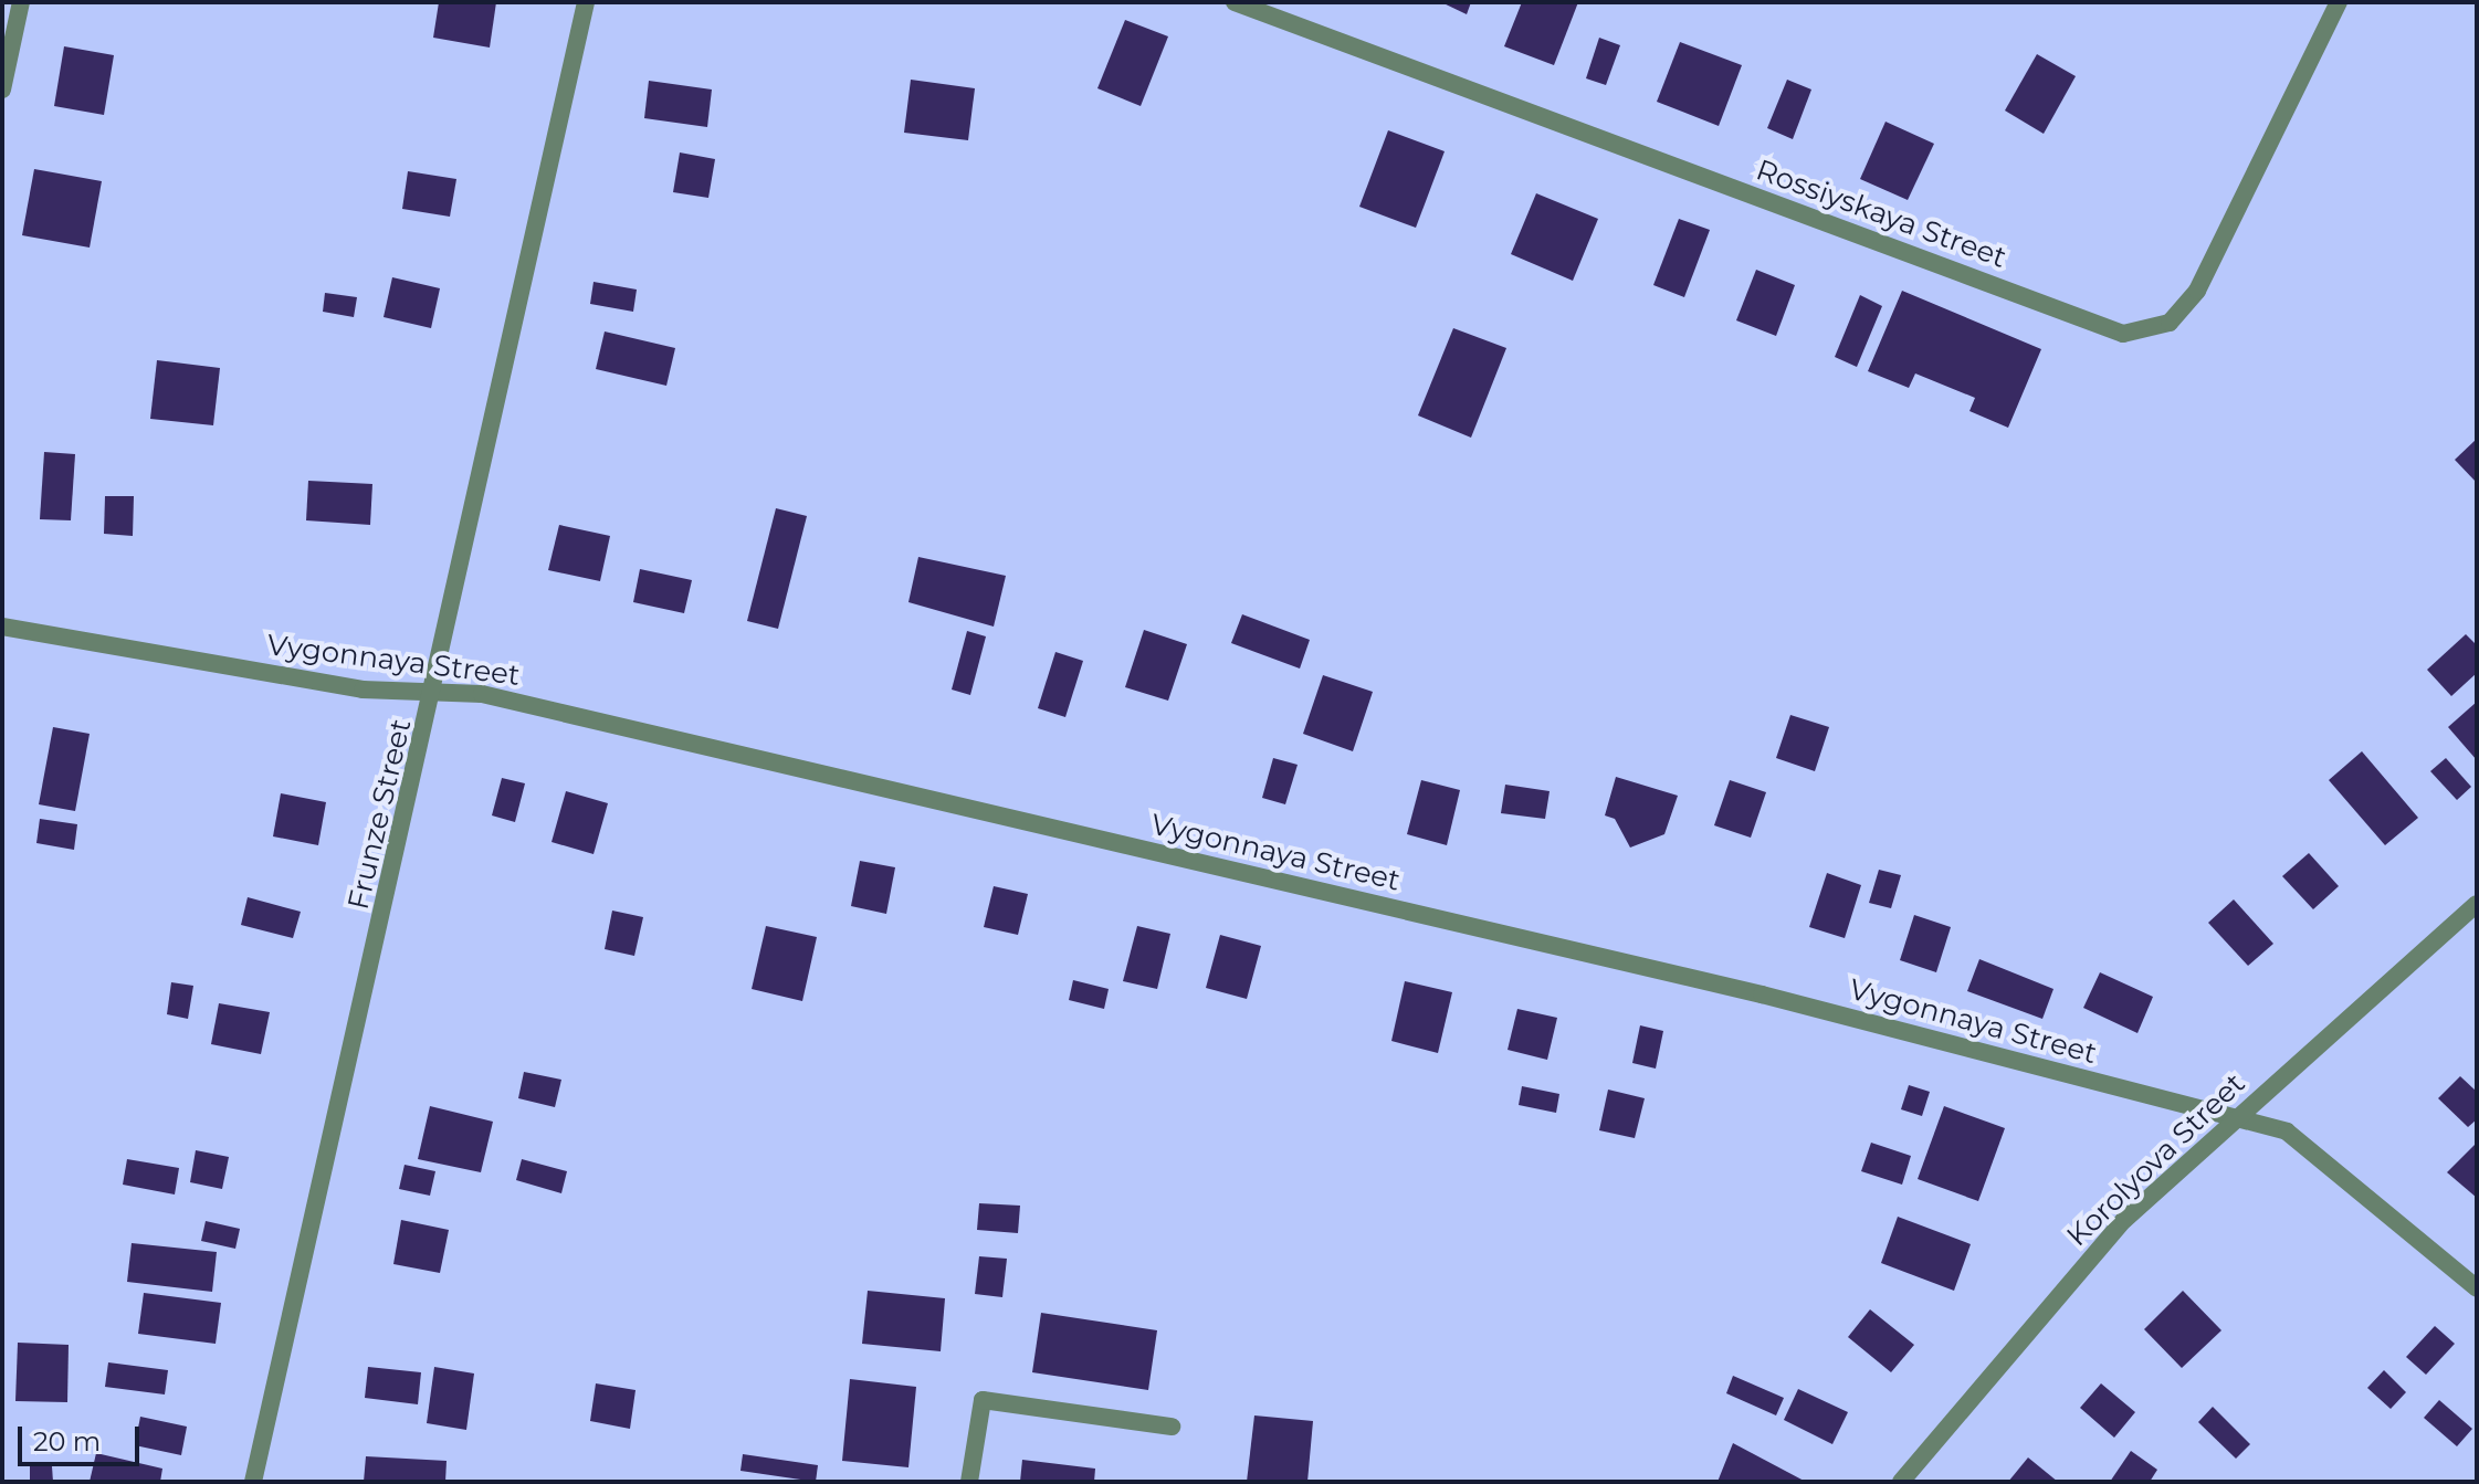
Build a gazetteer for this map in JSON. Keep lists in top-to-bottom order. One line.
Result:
{"streets":{"street":["Rossiyskaya Street","Vygonnaya Street","Frunze Street","Korolyova Street"]},"crossings":[["Vygonnaya Street","Frunze Street"],["Vygonnaya Street","Korolyova Street"]],"scale_bar":"20 m"}
